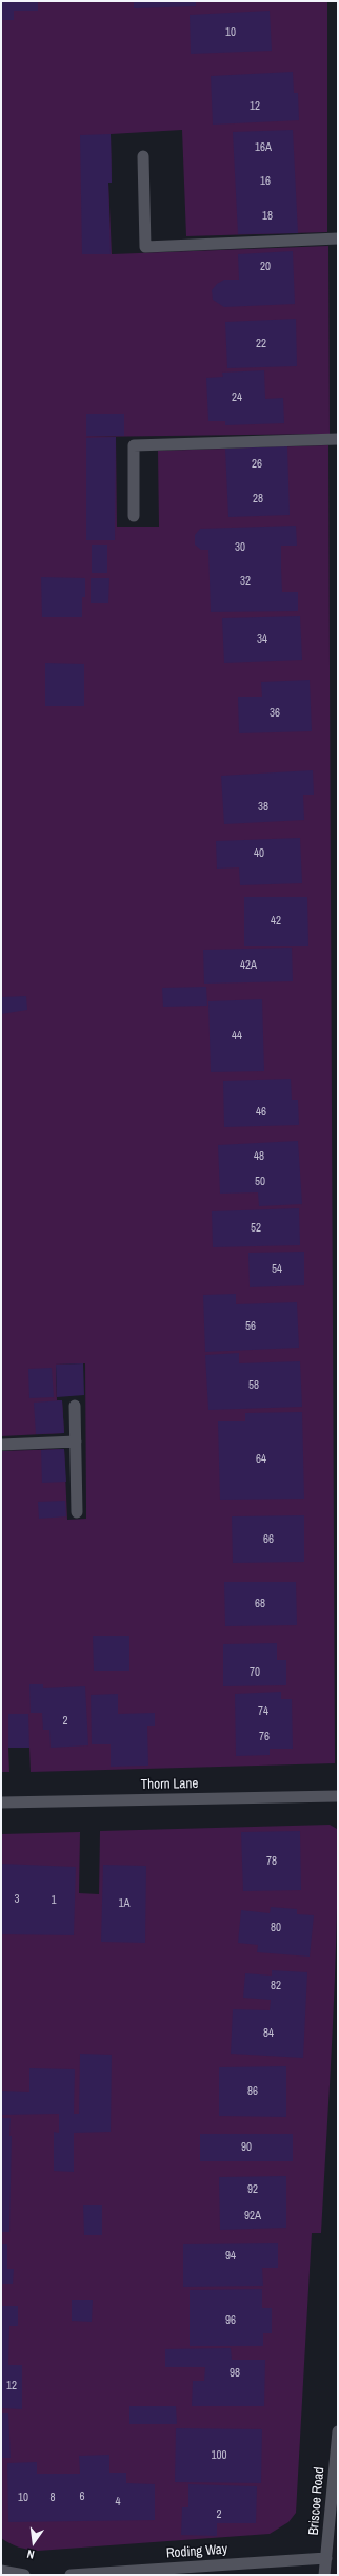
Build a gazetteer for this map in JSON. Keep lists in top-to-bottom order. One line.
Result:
{"streets":{"street":["Thorn Lane","Briscoe Road","Roding Way"]},"crossings":[["Briscoe Road","Roding Way"]],"house_numbers":["10","12","16A","16","18","20","22","24","26","28","30","32","34","36","38","40","42","42A","44","46","48","50","52","54","56","58","64","66","68","70","74","2","76","78","3","1","1A","80","82","84","86","90","92","92A","94","96","98","12","100","6","10","8","4","2"],"north":"bottom"}
